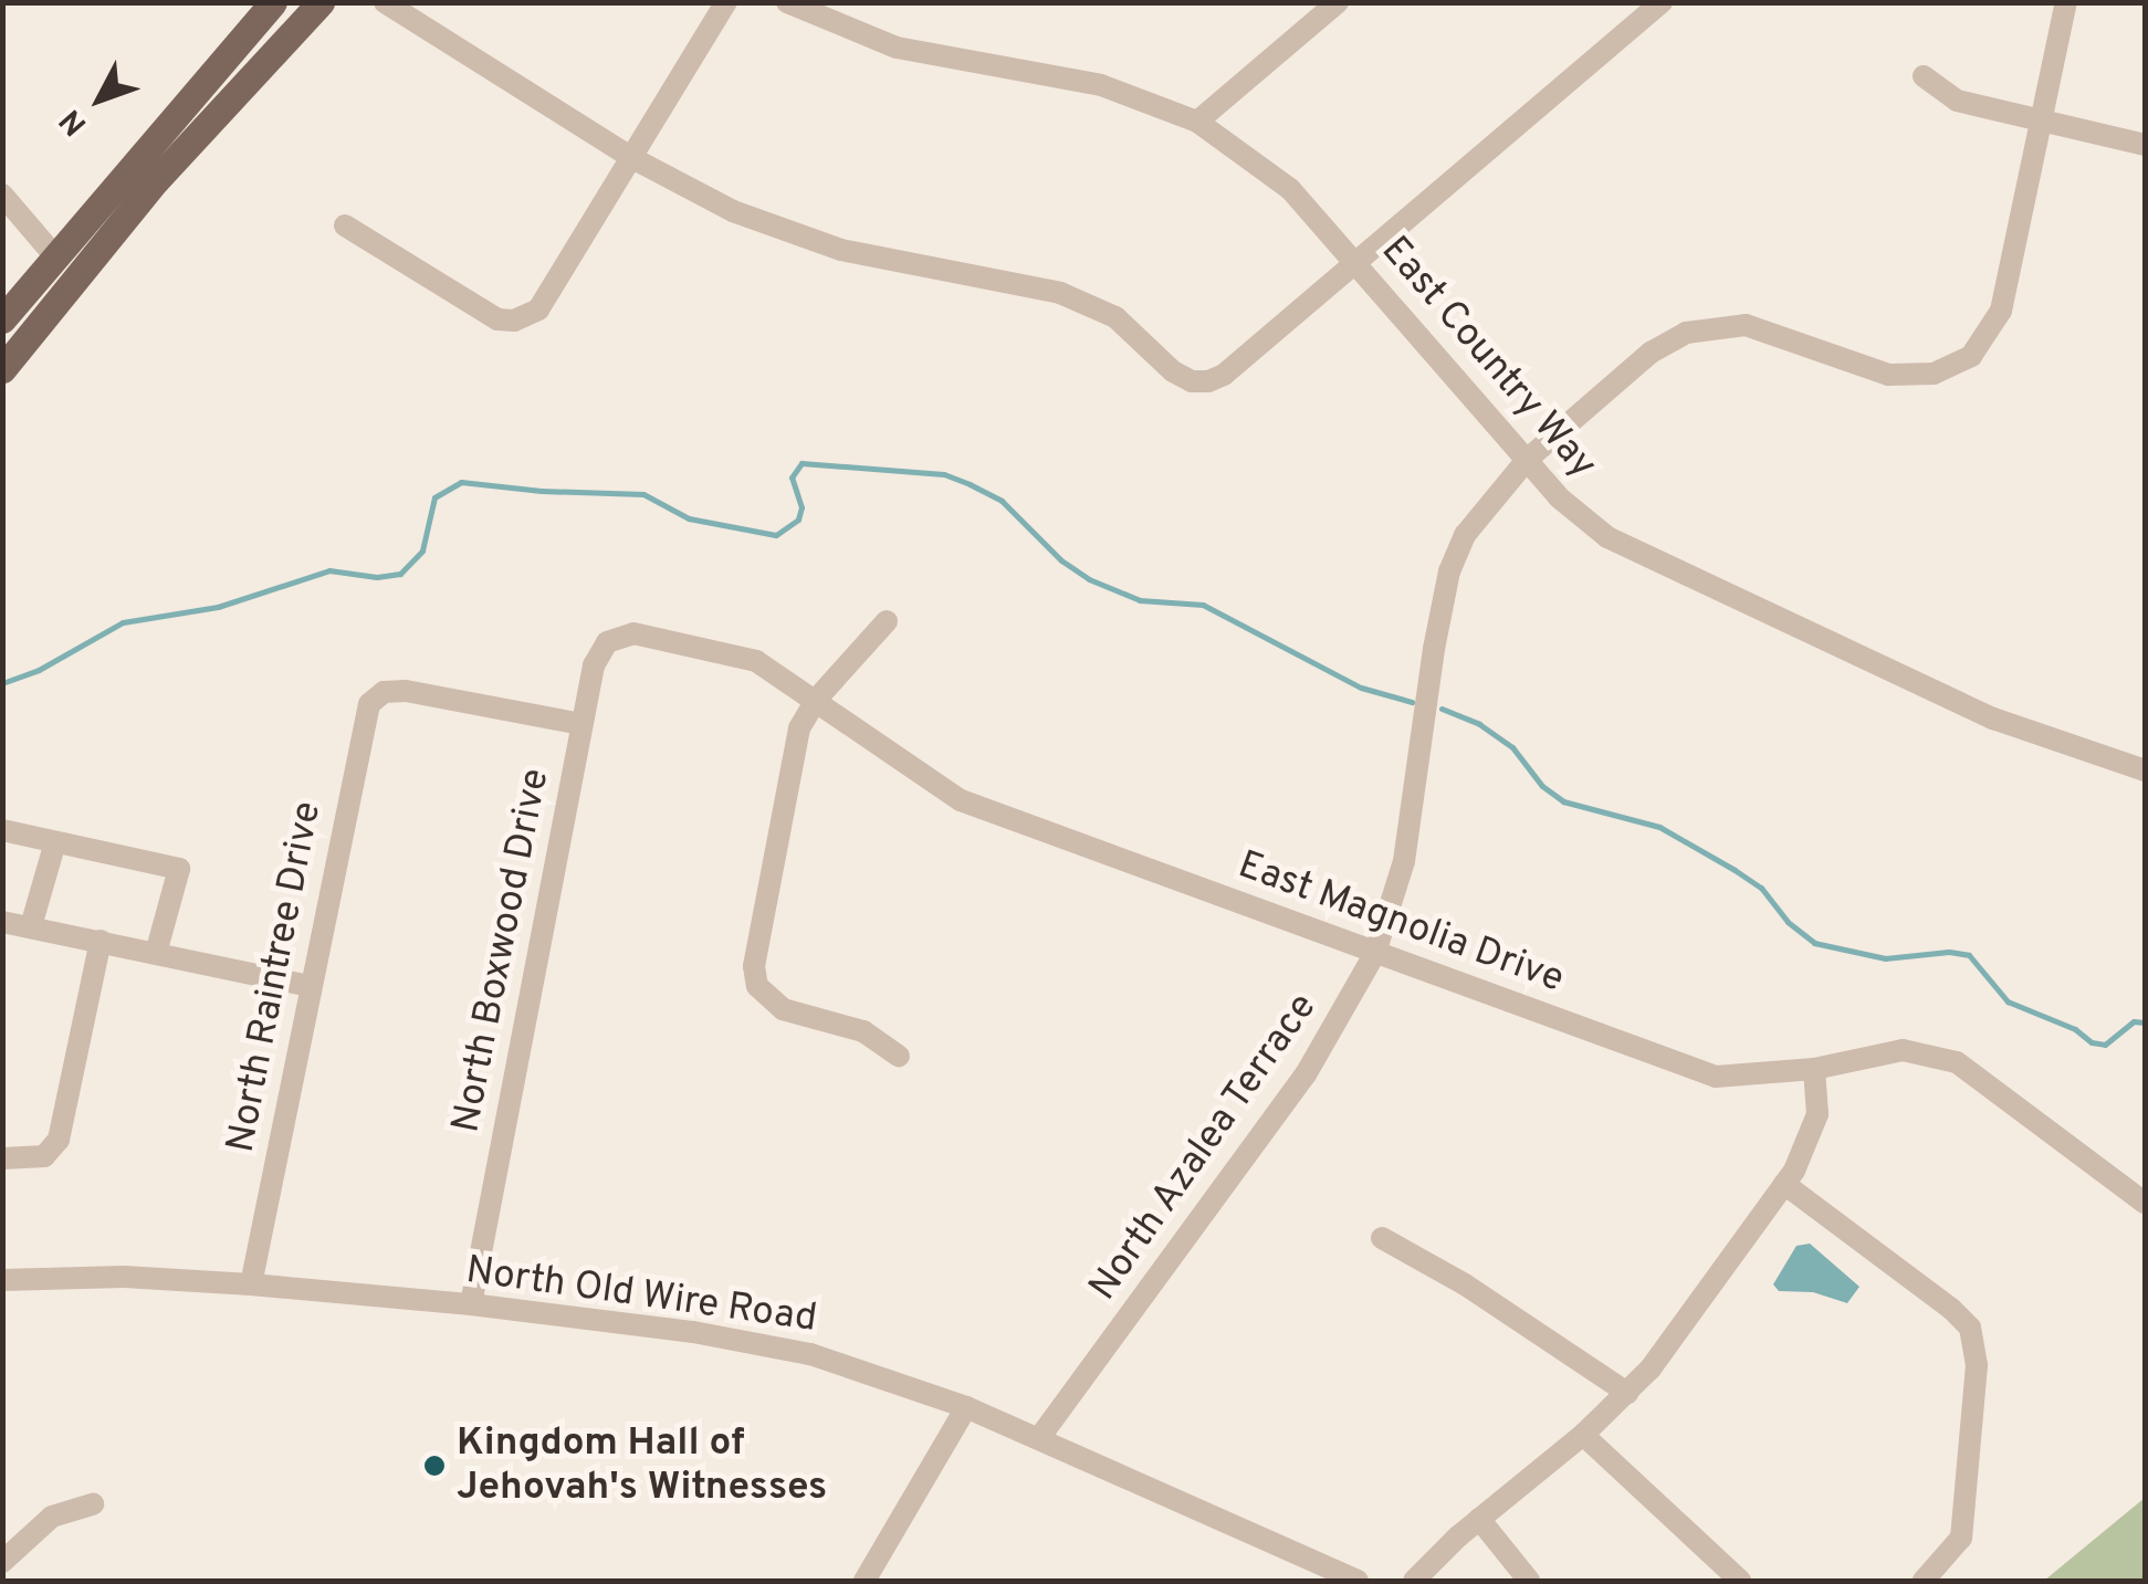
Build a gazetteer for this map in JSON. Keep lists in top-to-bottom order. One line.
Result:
{"streets":{"street":["East Country Way","East Magnolia Drive","North Boxwood Drive","North Raintree Drive","North Azalea Terrace","North Old Wire Road"]},"crossings":[["East Country Way","North Azalea Terrace"],["East Magnolia Drive","North Boxwood Drive"],["East Magnolia Drive","North Azalea Terrace"],["North Boxwood Drive","North Raintree Drive"],["North Boxwood Drive","North Old Wire Road"],["North Raintree Drive","North Old Wire Road"],["North Azalea Terrace","North Old Wire Road"]],"places":["Kingdom Hall of Jehovah's Witnesses"],"north":"bottom left"}
